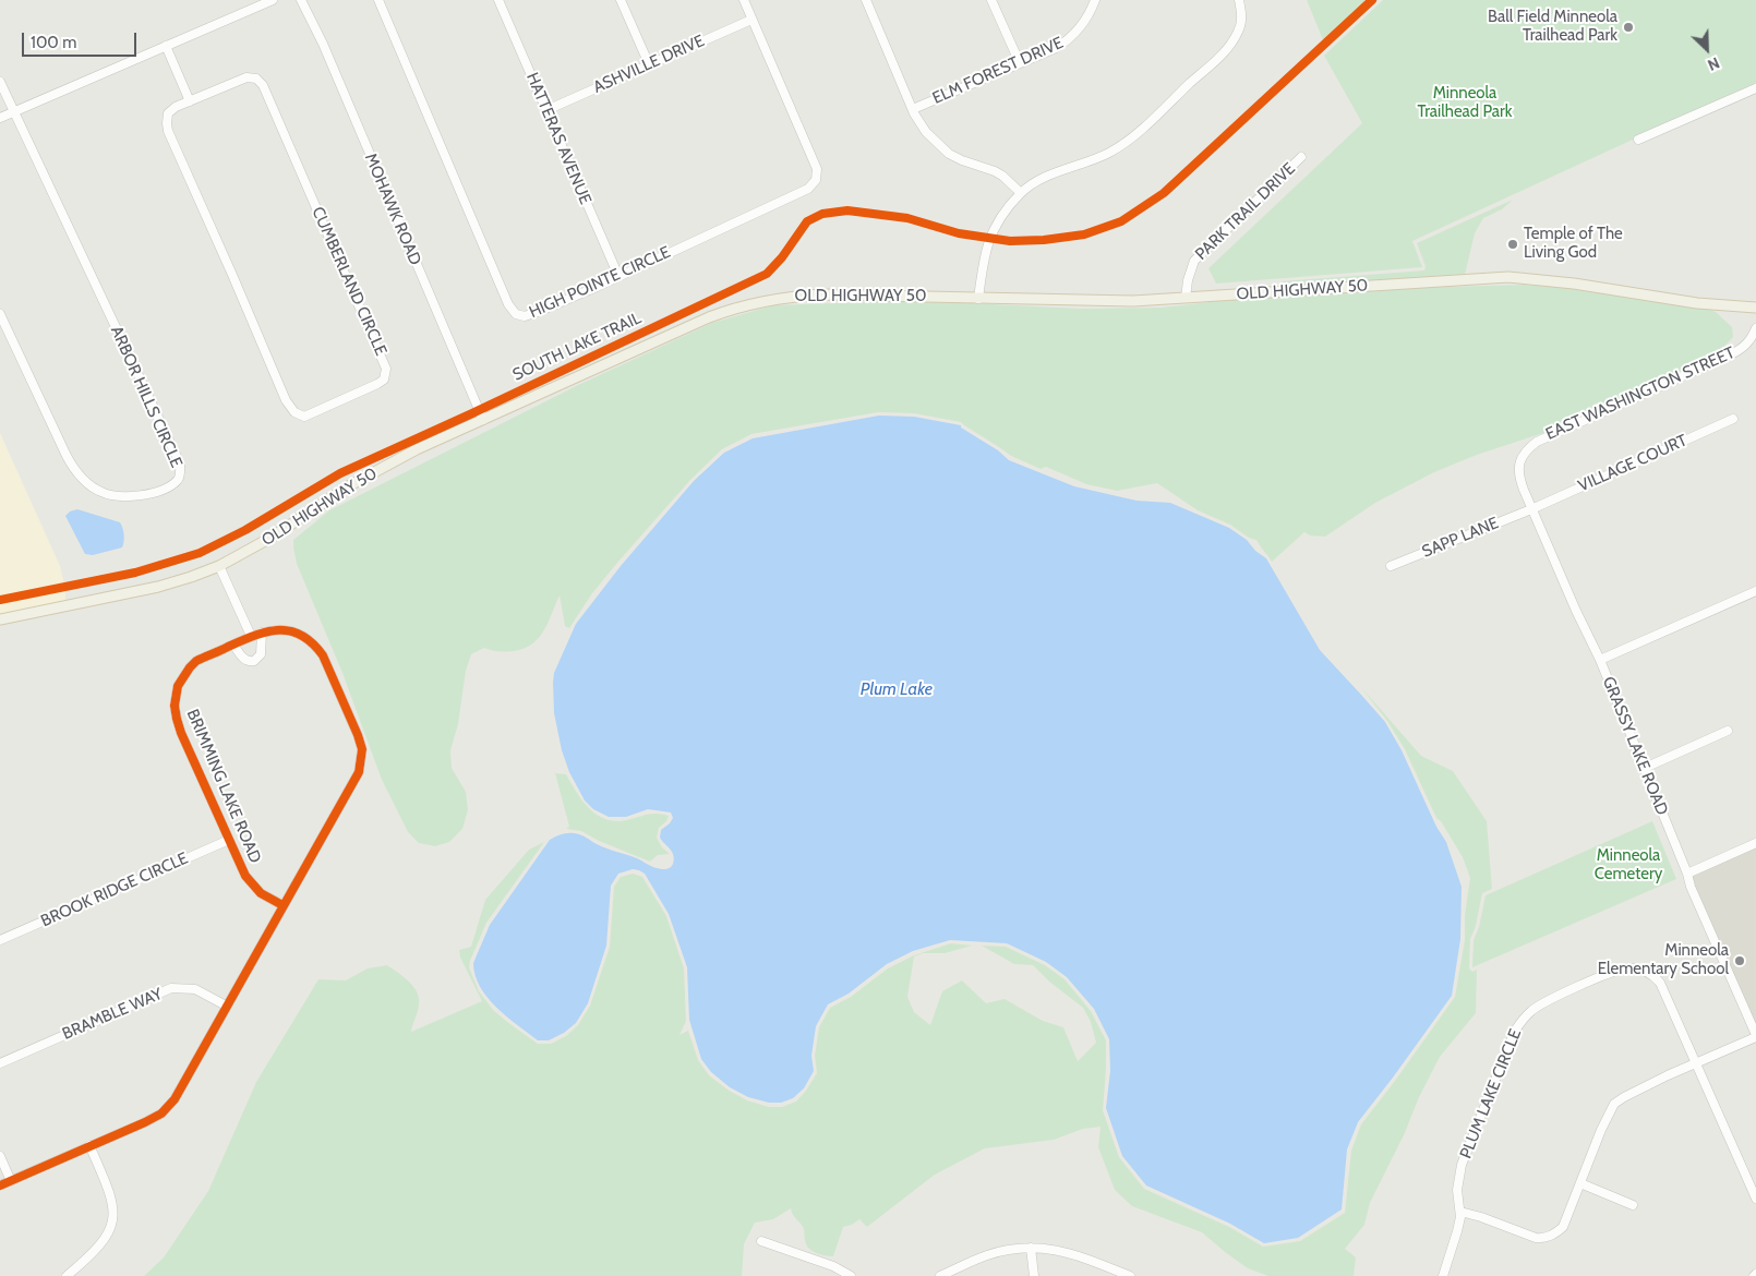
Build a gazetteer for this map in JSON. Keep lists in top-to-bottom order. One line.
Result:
{"streets":{"main road":["OLD HIGHWAY 50"],"street":["ASHVILLE DRIVE","ELM FOREST DRIVE","HATTERAS AVENUE","MOHAWK ROAD","PARK TRAIL DRIVE","CUMBERLAND CIRCLE","HIGH POINTE CIRCLE","EAST WASHINGTON STREET","ARBOR HILLS CIRCLE","VILLAGE COURT","SAPP LANE","GRASSY LAKE ROAD","BRIMMING LAKE ROAD","BROOK RIDGE CIRCLE","BRAMBLE WAY","PLUM LAKE CIRCLE"],"cycle path":["SOUTH LAKE TRAIL"]},"crossings":[["ASHVILLE DRIVE","HATTERAS AVENUE"],["ASHVILLE DRIVE","HIGH POINTE CIRCLE"],["HATTERAS AVENUE","HIGH POINTE CIRCLE"],["MOHAWK ROAD","OLD HIGHWAY 50"],["PARK TRAIL DRIVE","OLD HIGHWAY 50"],["EAST WASHINGTON STREET","GRASSY LAKE ROAD"],["VILLAGE COURT","SAPP LANE"],["VILLAGE COURT","GRASSY LAKE ROAD"],["SAPP LANE","GRASSY LAKE ROAD"],["BRIMMING LAKE ROAD","BROOK RIDGE CIRCLE"],["BRIMMING LAKE ROAD","BRAMBLE WAY"]],"water":["Plum Lake"],"parks":["Minneola Trailhead Park","Minneola Cemetery"],"places":["Ball Field Minneola Trailhead Park","Temple of The Living God","Minneola Elementary School"],"scale_bar":"100 m","north":"bottom right"}
